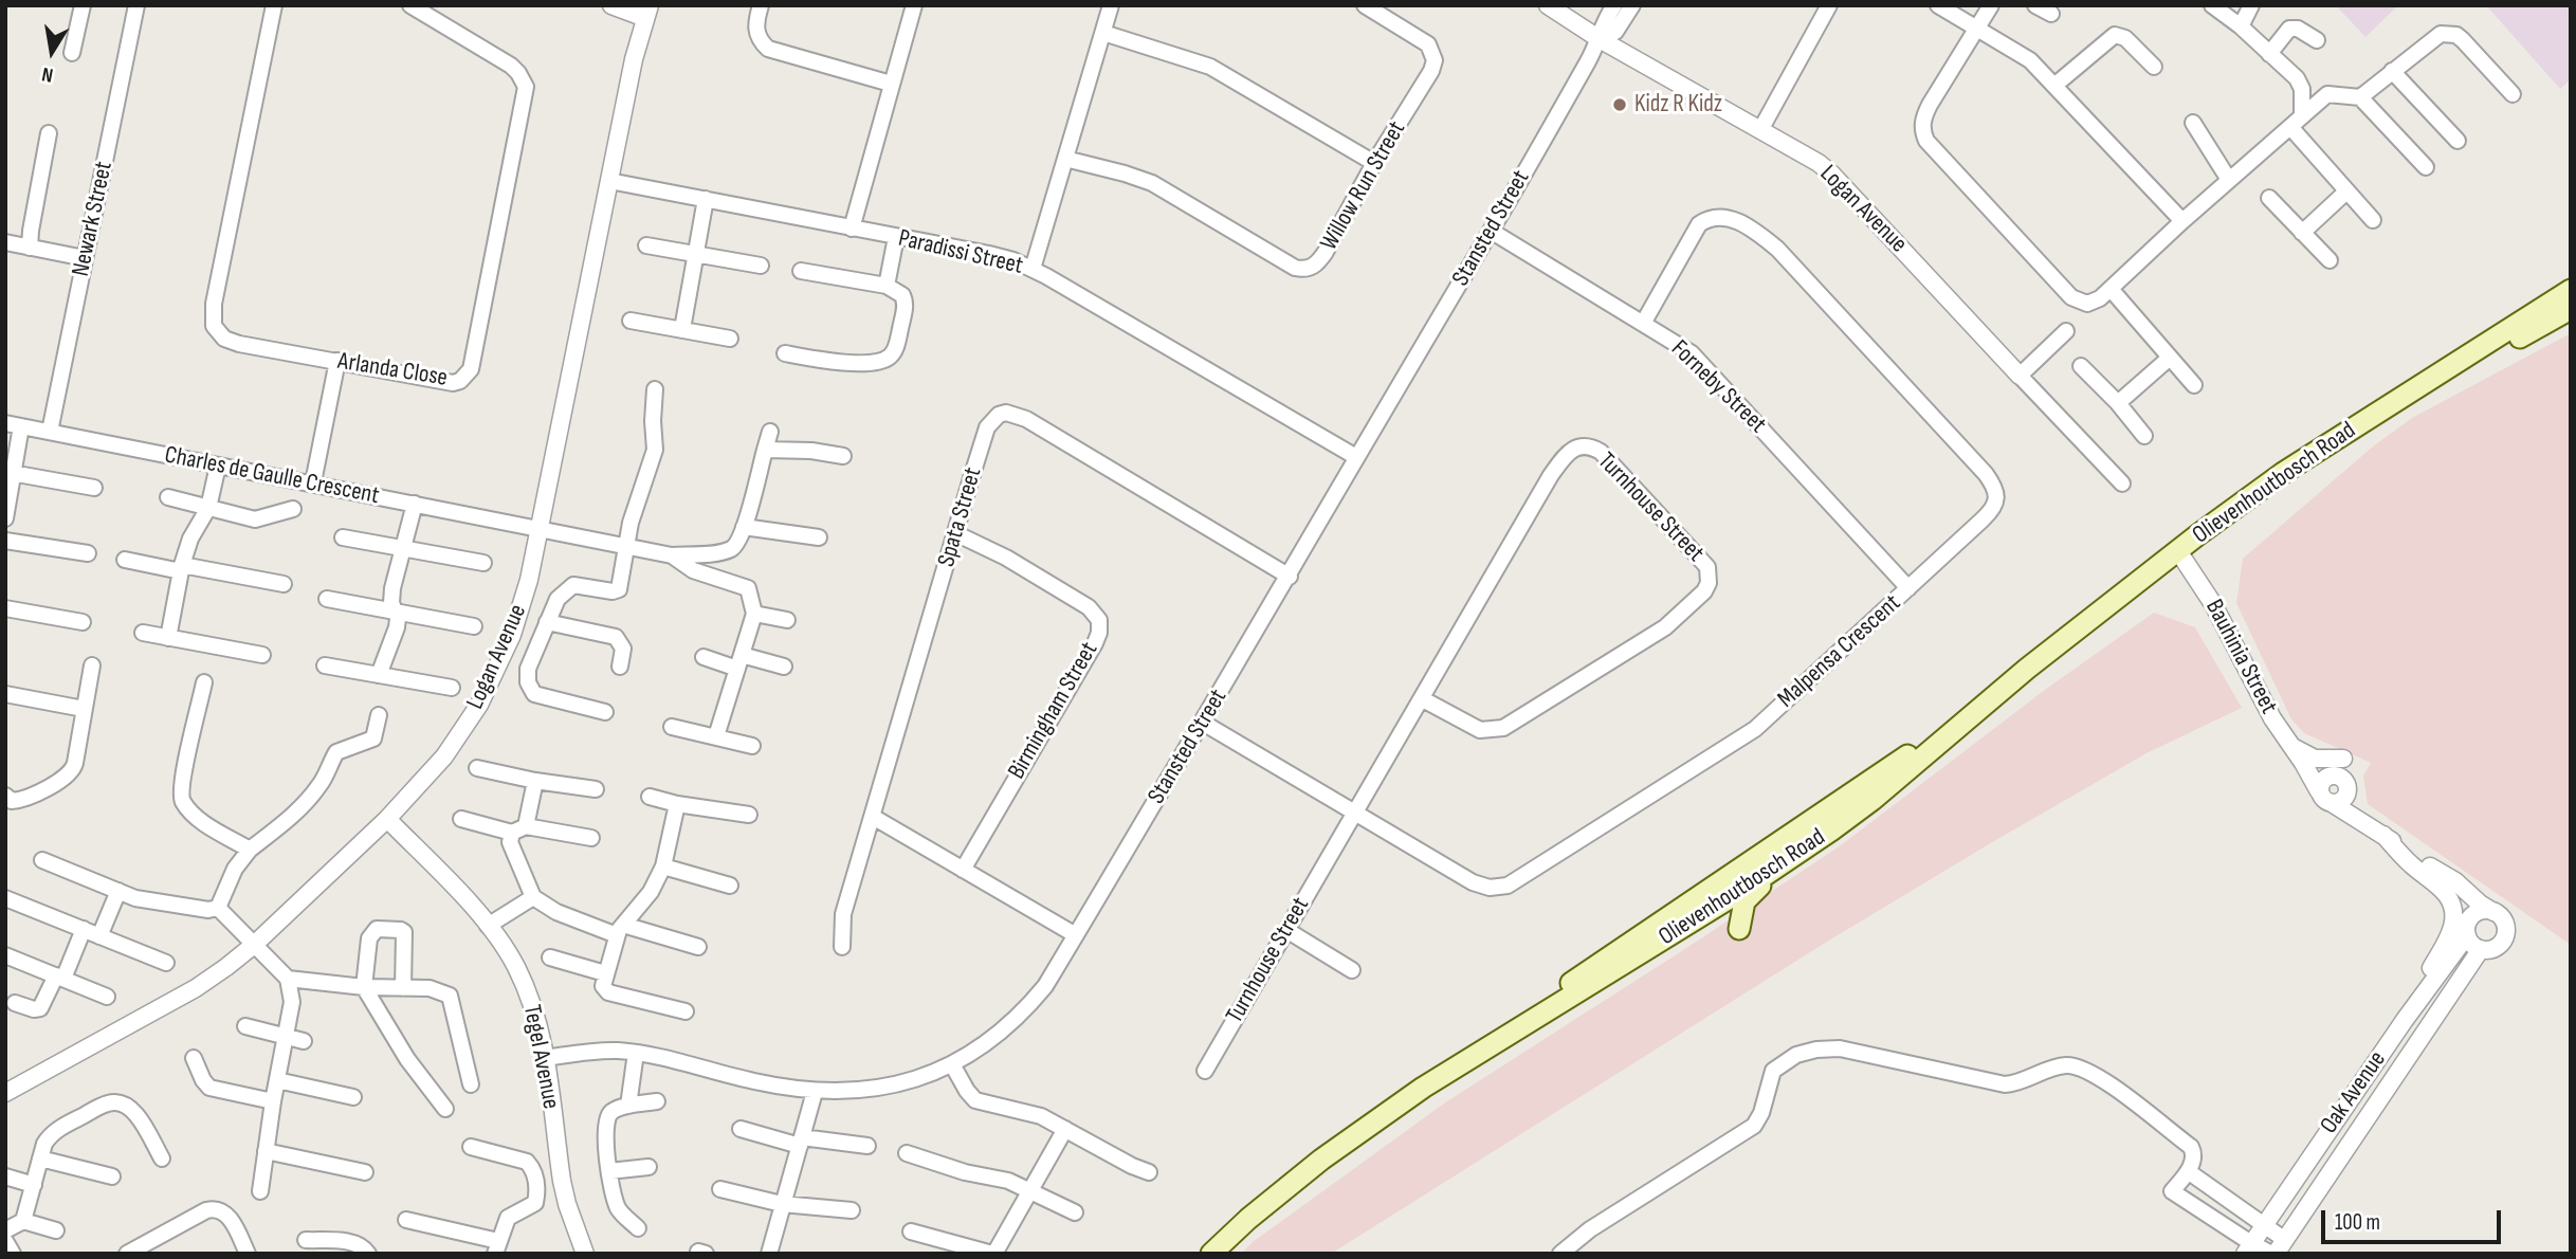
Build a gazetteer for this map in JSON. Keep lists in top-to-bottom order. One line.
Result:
{"streets":{"main road":["Olievenhoutbosch Road"],"street":["Willow Run Street","Logan Avenue","Newark Street","Stansted Street","Paradissi Street","Arlanda Close","Forneby Street","Charles de Gaulle Crescent","Turnhouse Street","Spata Street","Malpensa Crescent","Bauhinia Street","Birmingham Street","Tegel Avenue","Oak Avenue"]},"crossings":[["Logan Avenue","Stansted Street"],["Logan Avenue","Paradissi Street"],["Logan Avenue","Charles de Gaulle Crescent"],["Logan Avenue","Tegel Avenue"],["Newark Street","Charles de Gaulle Crescent"],["Stansted Street","Paradissi Street"],["Stansted Street","Forneby Street"],["Stansted Street","Spata Street"],["Stansted Street","Malpensa Crescent"],["Stansted Street","Tegel Avenue"],["Forneby Street","Malpensa Crescent"],["Olievenhoutbosch Road","Bauhinia Street"],["Turnhouse Street","Malpensa Crescent"],["Spata Street","Birmingham Street"]],"places":["Kidz R Kidz"],"scale_bar":"100 m","north":"bottom"}
